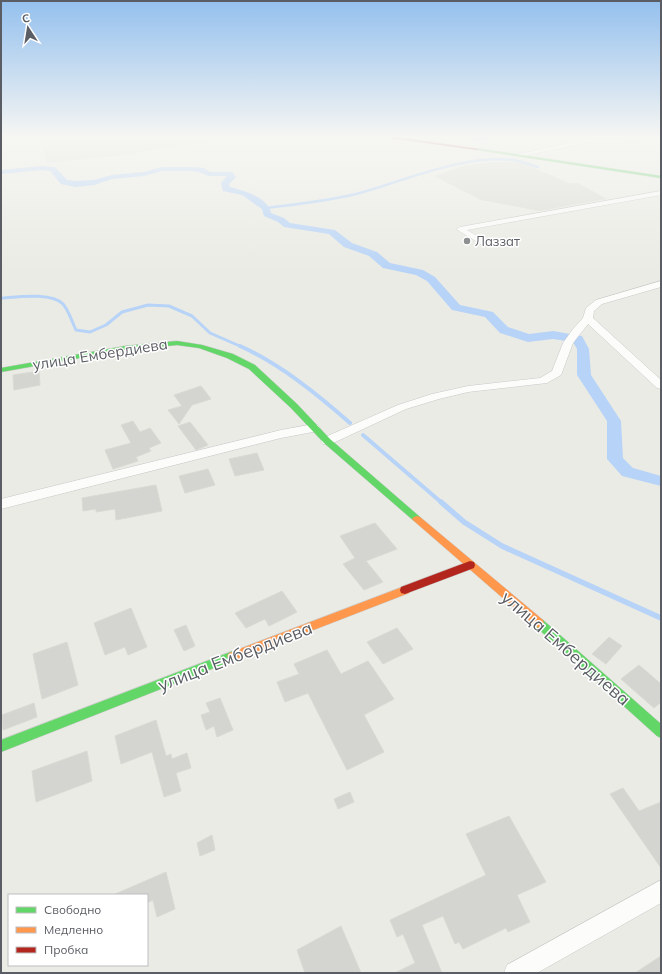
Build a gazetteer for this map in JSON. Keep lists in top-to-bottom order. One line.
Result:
{"streets":{"street":["улица Ембердиева"]},"places":["Лаззат"],"legend":["Свободно","Медленно","Пробка"],"north":"top"}
